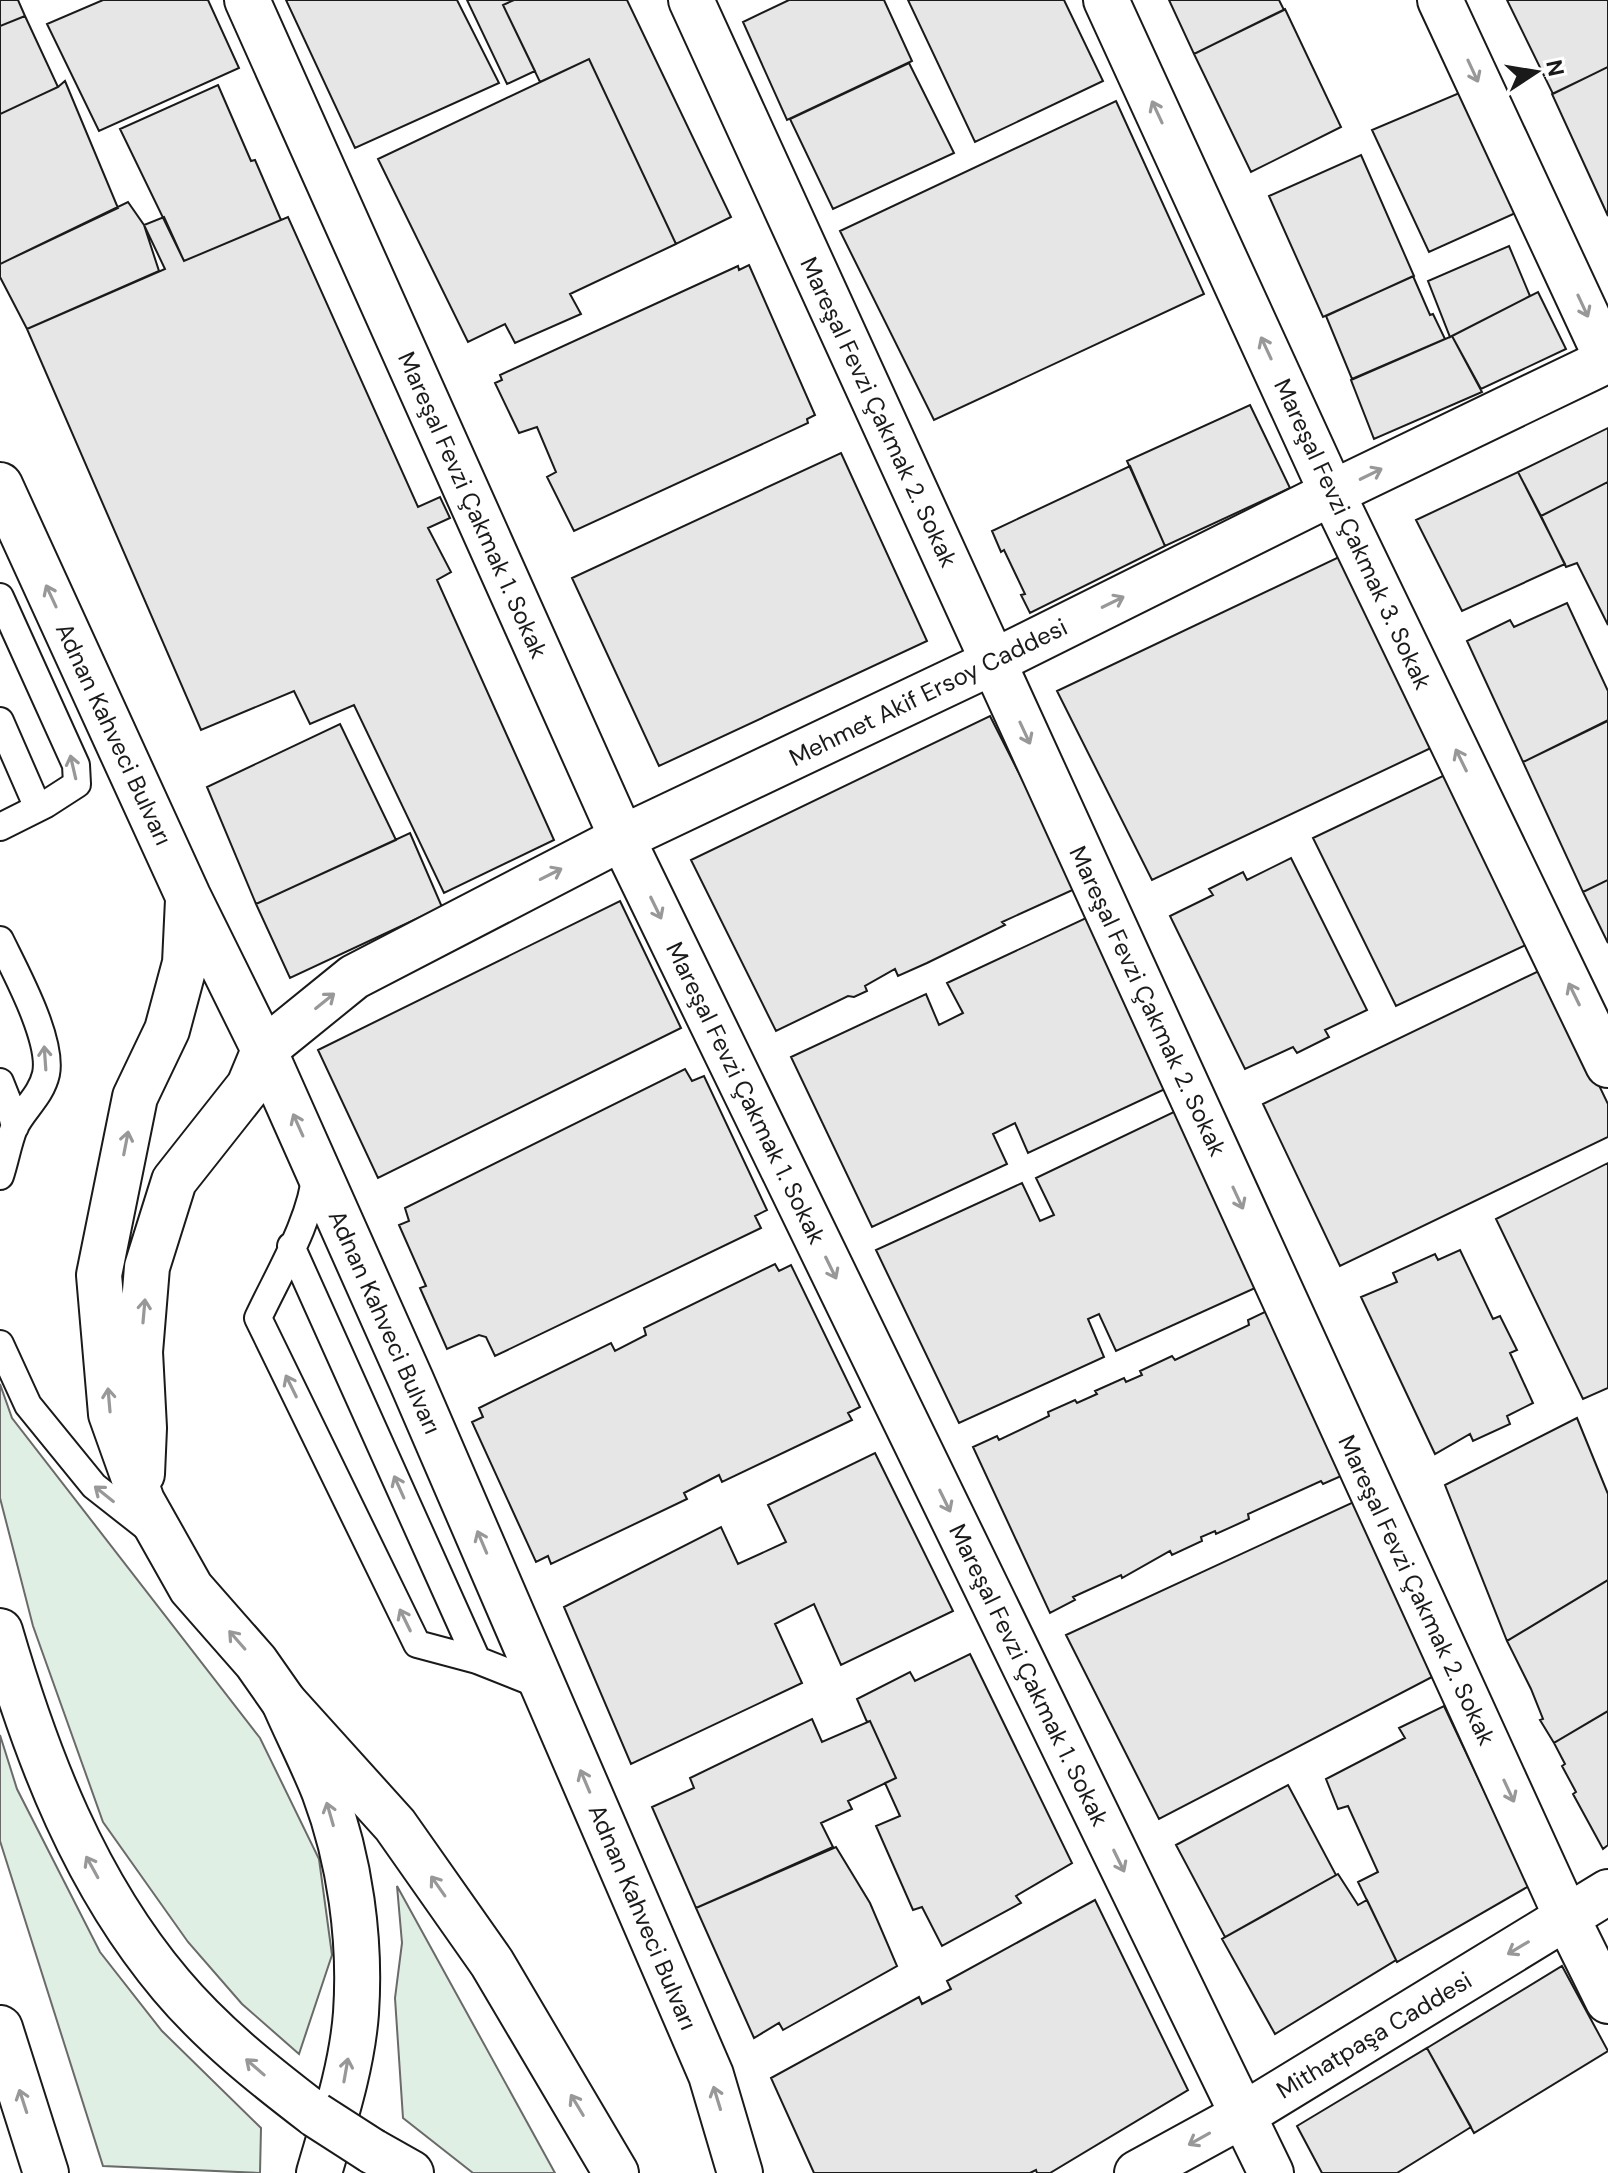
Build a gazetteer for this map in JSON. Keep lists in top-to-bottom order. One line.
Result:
{"streets":{"main road":["Mareşal Fevzi Çakmak 2. Sokak","Mareşal Fevzi Çakmak 1. Sokak","Mareşal Fevzi Çakmak 3. Sokak","Mehmet Akif Ersoy Caddesi","Adnan Kahveci Bulvarı","Mithatpaşa Caddesi"]},"crossings":[["Mareşal Fevzi Çakmak 2. Sokak","Mehmet Akif Ersoy Caddesi"],["Mareşal Fevzi Çakmak 2. Sokak","Mithatpaşa Caddesi"],["Mareşal Fevzi Çakmak 1. Sokak","Mehmet Akif Ersoy Caddesi"],["Mareşal Fevzi Çakmak 1. Sokak","Mithatpaşa Caddesi"],["Mareşal Fevzi Çakmak 3. Sokak","Mehmet Akif Ersoy Caddesi"],["Mehmet Akif Ersoy Caddesi","Adnan Kahveci Bulvarı"]],"one_way":["Mareşal Fevzi Çakmak 2. Sokak","Mareşal Fevzi Çakmak 1. Sokak","Mehmet Akif Ersoy Caddesi","Mithatpaşa Caddesi"],"north":"right"}
